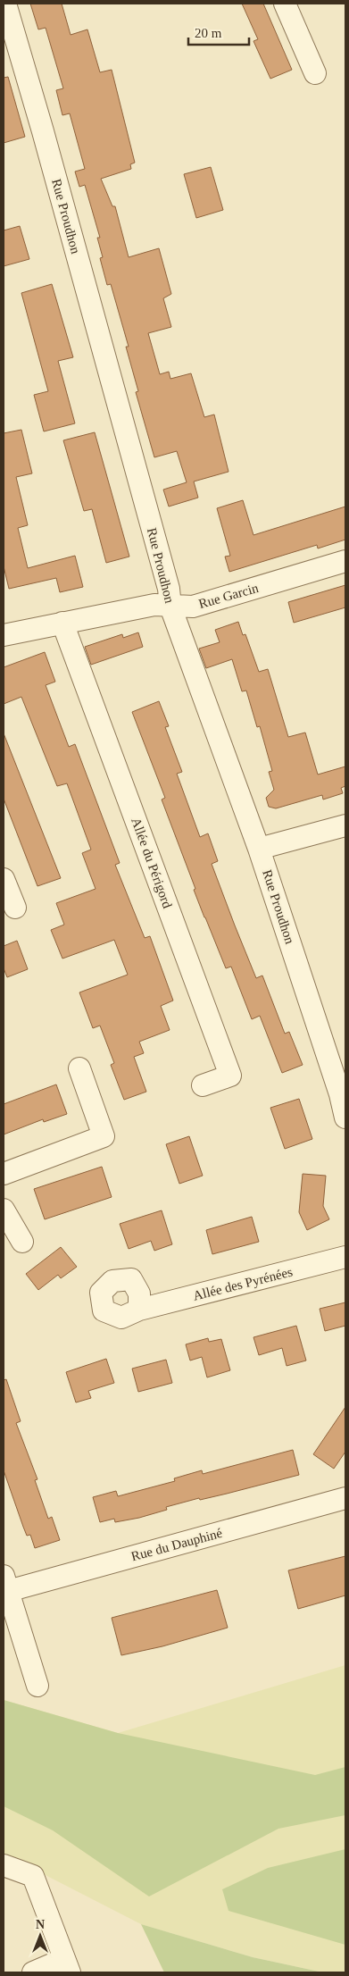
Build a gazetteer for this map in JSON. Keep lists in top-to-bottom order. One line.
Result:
{"streets":{"street":["Rue Proudhon","Rue Garcin","Allée du Périgord","Allée des Pyrénées","Rue du Dauphiné"]},"crossings":[["Rue Proudhon","Rue Garcin"],["Rue Garcin","Allée du Périgord"]],"scale_bar":"20 m","north":"top"}
